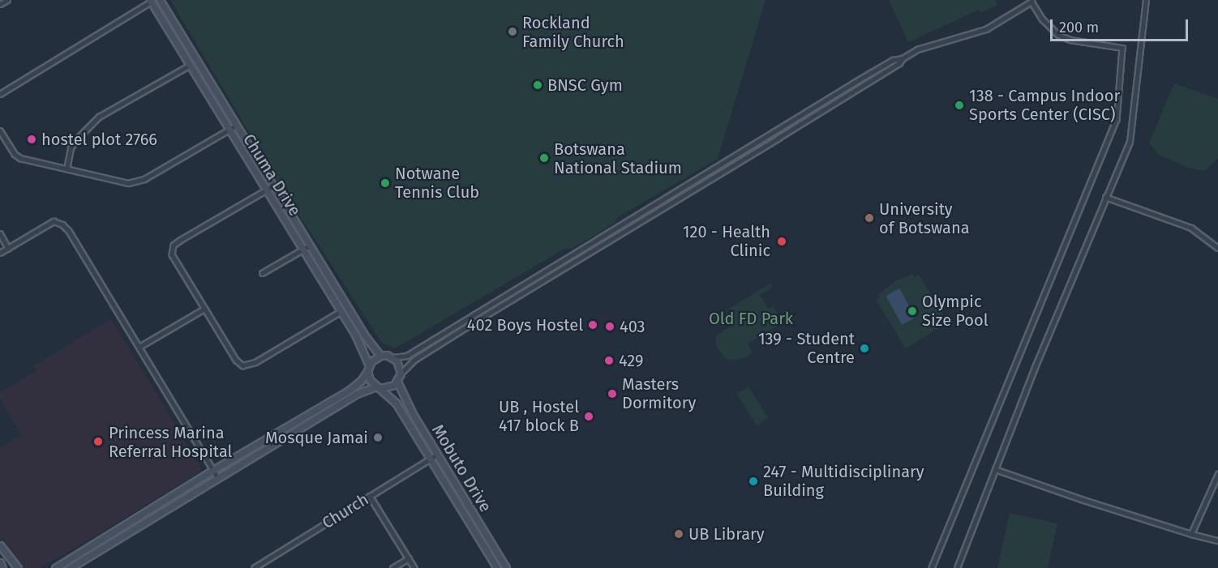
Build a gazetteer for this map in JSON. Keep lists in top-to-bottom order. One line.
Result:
{"streets":{"main road":["Chuma Drive","Mobuto Drive"],"street":["Church"]},"crossings":[["Chuma Drive","Mobuto Drive"],["Mobuto Drive","Church"]],"parks":["Old FD Park"],"places":["Rockland Family Church","BNSC Gym","138 - Campus Indoor Sports Center (CISC)","hostel plot 2766","Botswana National Stadium","Notwane Tennis Club","University of Botswana","120 - Health Clinic","Olympic Size Pool","402 Boys Hostel","403","139 - Student Centre","429","Masters Dormitory","UB , Hostel 417 block B","Mosque Jamai","Princess Marina Referral Hospital","247 - Multidisciplinary Building","UB Library"],"scale_bar":"200 m"}
